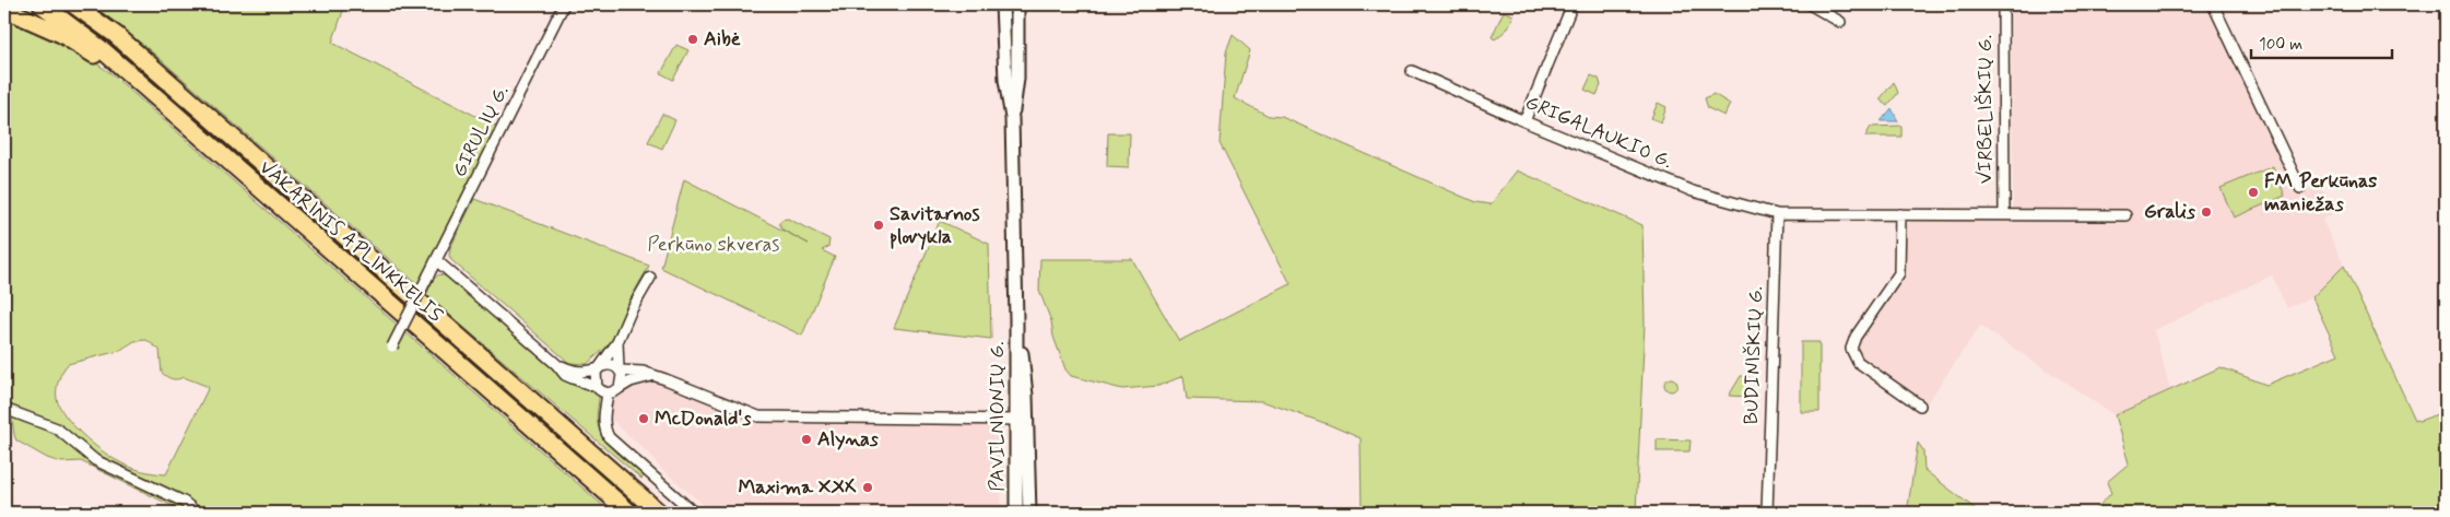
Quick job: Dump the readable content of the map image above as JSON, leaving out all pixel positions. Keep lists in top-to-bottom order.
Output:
{
  "streets": {
    "highway": ["VAKARINIS APLINKKELIS"],
    "street": [
      "VIRBELIŠKIŲ G.",
      "GIRULIŲ G.",
      "GRIGALAUKIO G.",
      "BUDINIŠKIŲ G.",
      "PAVILNIONIŲ G."
    ]
  },
  "crossings": [
    ["GRIGALAUKIO G.", "BUDINIŠKIŲ G."]
  ],
  "parks": ["Perkūno skveras"],
  "places": [
    "Aibė",
    "FM Perkūnas maniežas",
    "Gralis",
    "Savitarnos plovykla",
    "McDonald's",
    "Alynas",
    "Maxima XXX"
  ],
  "scale_bar": "100 m"
}
